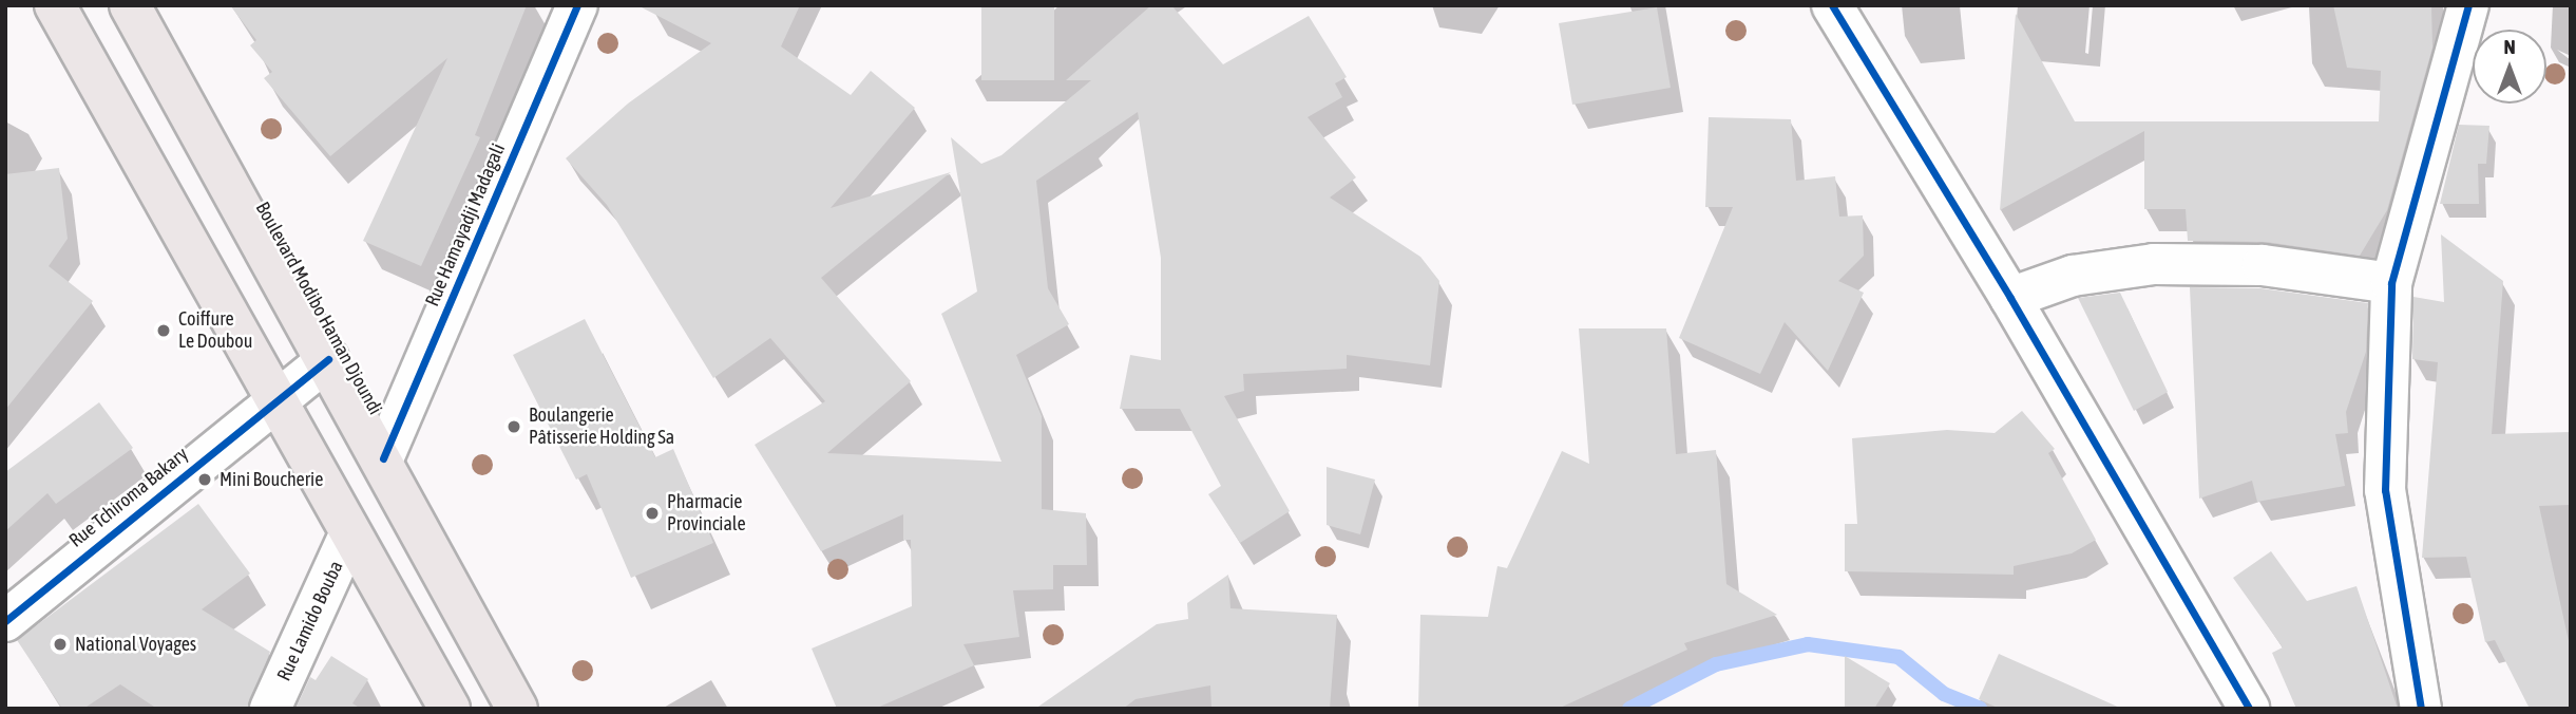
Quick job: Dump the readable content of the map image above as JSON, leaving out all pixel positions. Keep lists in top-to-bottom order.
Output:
{
  "streets": {
    "main road": ["Boulevard Modibo Haman Djoundi"],
    "street": ["Rue Hamayadji Madagali", "Rue Tchiroma Bakary", "Rue Lamido Bouba"]
  },
  "crossings": [
    ["Rue Hamayadji Madagali", "Boulevard Modibo Haman Djoundi"],
    ["Boulevard Modibo Haman Djoundi", "Rue Tchiroma Bakary"]
  ],
  "places": [
    "Coiffure Le Doubou",
    "Boulangerie Pâtisserie Holding Sa",
    "Mini Boucherie",
    "Pharmacie Provinciale",
    "National Voyages"
  ],
  "north": "top"
}
